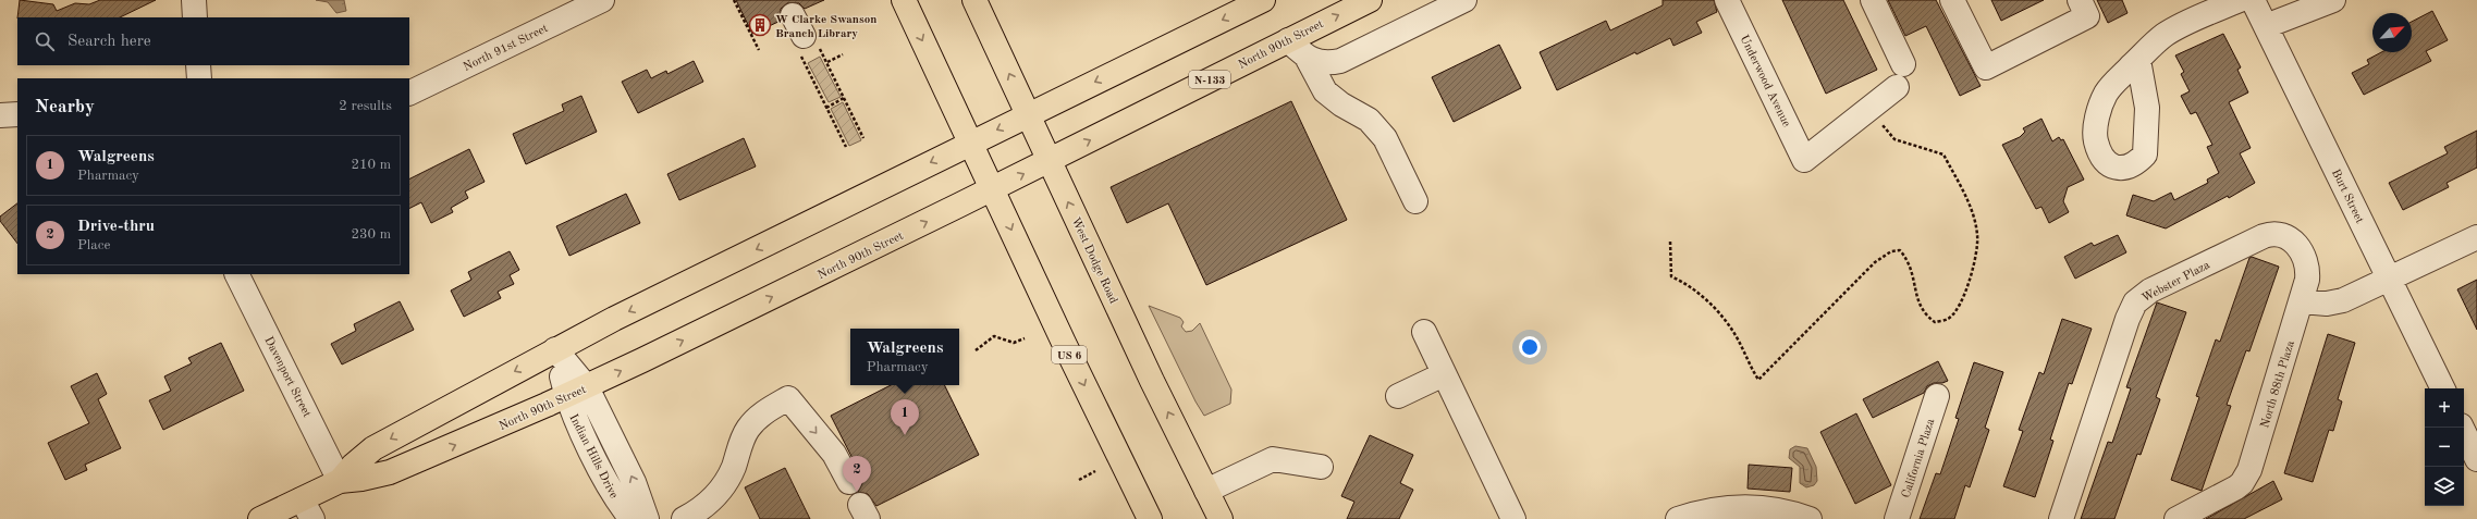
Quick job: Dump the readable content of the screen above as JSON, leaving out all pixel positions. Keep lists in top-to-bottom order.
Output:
{
  "streets": {
    "main road": [
      "North 90th Street",
      "N-133",
      "West Dodge Road",
      "US 6"
    ],
    "street": [
      "North 91st Street",
      "Underwood Avenue",
      "Burt Street",
      "Webster Plaza",
      "Davenport Street",
      "North 88th Plaza",
      "Indian Hills Drive",
      "California Plaza"
    ]
  },
  "crossings": [
    ["North 90th Street", "West Dodge Road"],
    ["North 90th Street", "US 6"],
    ["North 90th Street", "Davenport Street"],
    ["North 90th Street", "Indian Hills Drive"],
    ["Webster Plaza", "North 88th Plaza"]
  ],
  "places": {
    "building": ["W Clarke Swanson Branch Library"]
  },
  "north": "top right",
  "page": {
    "search": "Search here",
    "heading": ["Nearby", "2 results"],
    "list": [
      {
        "mark": "1",
        "name": "Walgreens",
        "note": "Pharmacy",
        "value": "210 m"
      },
      {
        "mark": "2",
        "name": "Drive-thru",
        "note": "Place",
        "value": "230 m"
      }
    ],
    "popup": ["Walgreens", "Pharmacy"],
    "map_buttons": ["+", "−"],
    "pins": ["1", "2"]
  }
}
